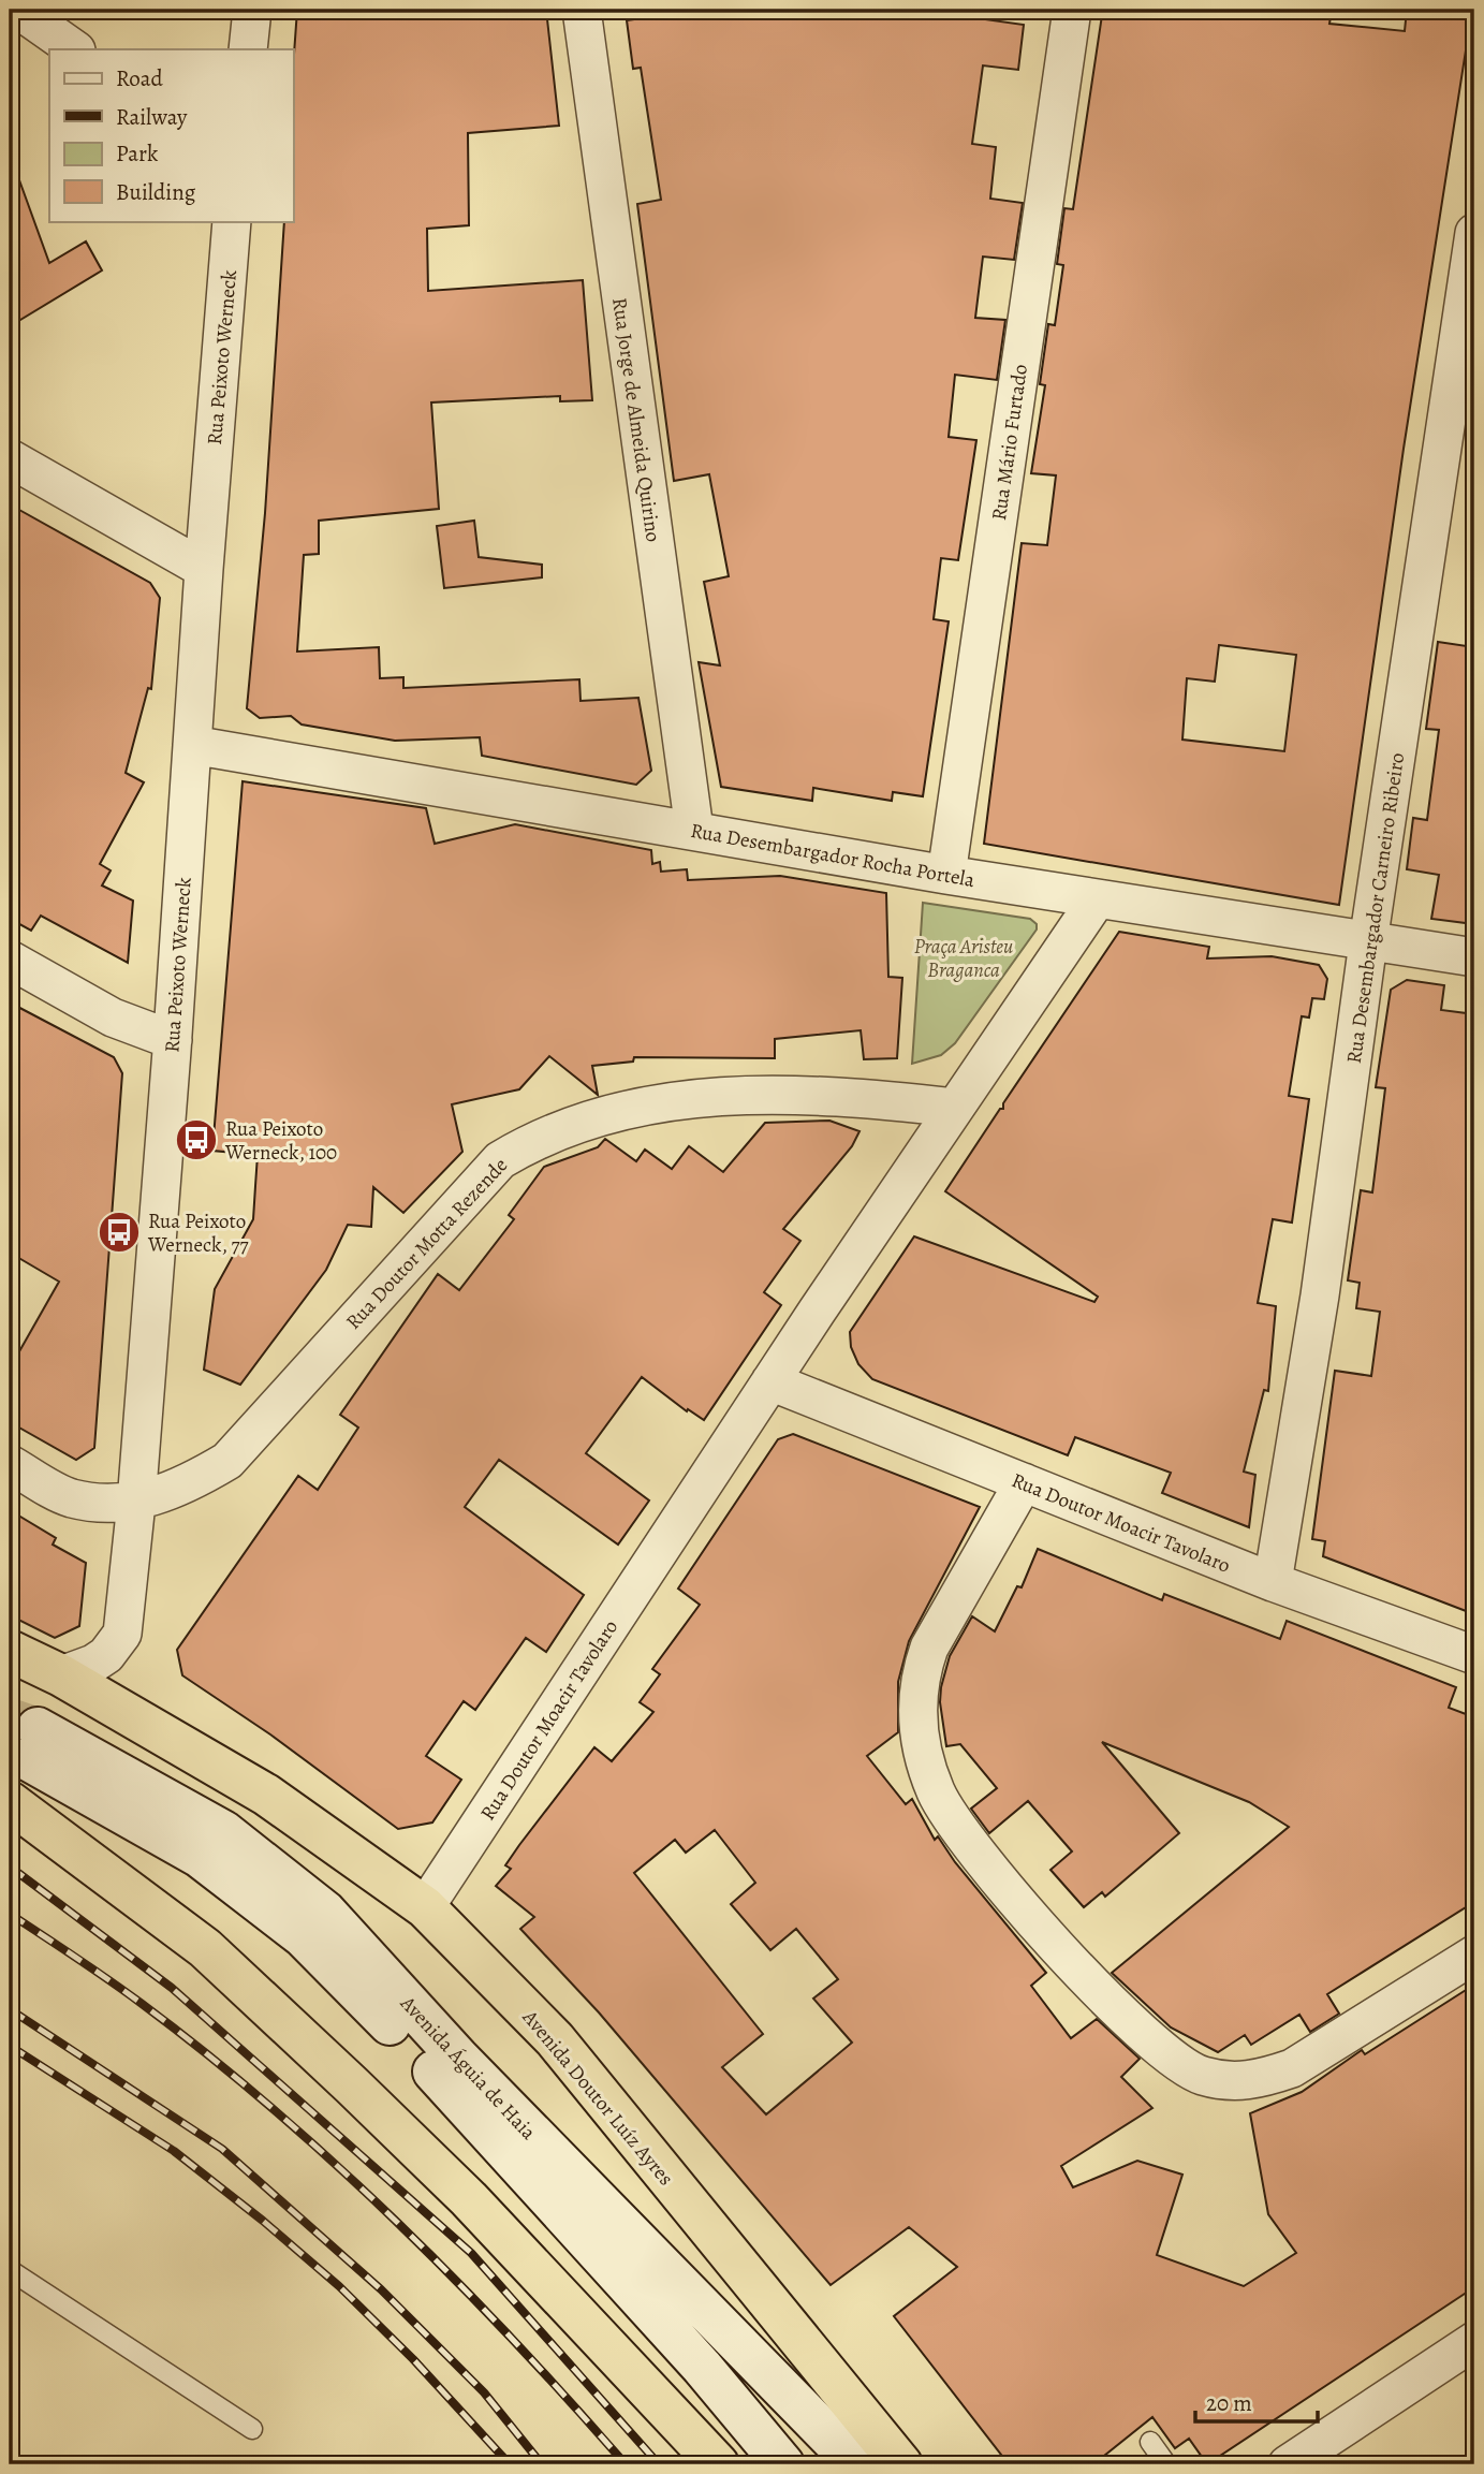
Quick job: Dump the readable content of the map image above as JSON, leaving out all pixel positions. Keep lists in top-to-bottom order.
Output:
{
  "streets": {
    "highway": ["Avenida Doutor Luíz Ayres"],
    "main road": ["Avenida Águia de Haia"],
    "street": [
      "Rua Peixoto Werneck",
      "Rua Jorge de Almeida Quirino",
      "Rua Mário Furtado",
      "Rua Desembargador Rocha Portela",
      "Rua Desembargador Carneiro Ribeiro",
      "Rua Doutor Motta Rezende",
      "Rua Doutor Moacir Tavolaro"
    ]
  },
  "crossings": [
    ["Rua Peixoto Werneck", "Rua Desembargador Rocha Portela"],
    ["Rua Peixoto Werneck", "Rua Doutor Motta Rezende"],
    ["Rua Peixoto Werneck", "Avenida Doutor Luíz Ayres"],
    ["Rua Jorge de Almeida Quirino", "Rua Desembargador Rocha Portela"],
    ["Rua Mário Furtado", "Rua Desembargador Rocha Portela"],
    ["Rua Desembargador Rocha Portela", "Rua Desembargador Carneiro Ribeiro"],
    ["Rua Desembargador Rocha Portela", "Rua Doutor Moacir Tavolaro"],
    ["Rua Desembargador Carneiro Ribeiro", "Rua Doutor Moacir Tavolaro"],
    ["Rua Doutor Motta Rezende", "Rua Doutor Moacir Tavolaro"],
    ["Rua Doutor Moacir Tavolaro", "Avenida Doutor Luíz Ayres"]
  ],
  "parks": ["Praça Aristeu Braganca"],
  "places": {
    "bus stop": ["Rua Peixoto Werneck, 100", "Rua Peixoto Werneck, 77"]
  },
  "legend": [
    "Road",
    "Railway",
    "Park",
    "Building"
  ],
  "scale_bar": "20 m"
}
